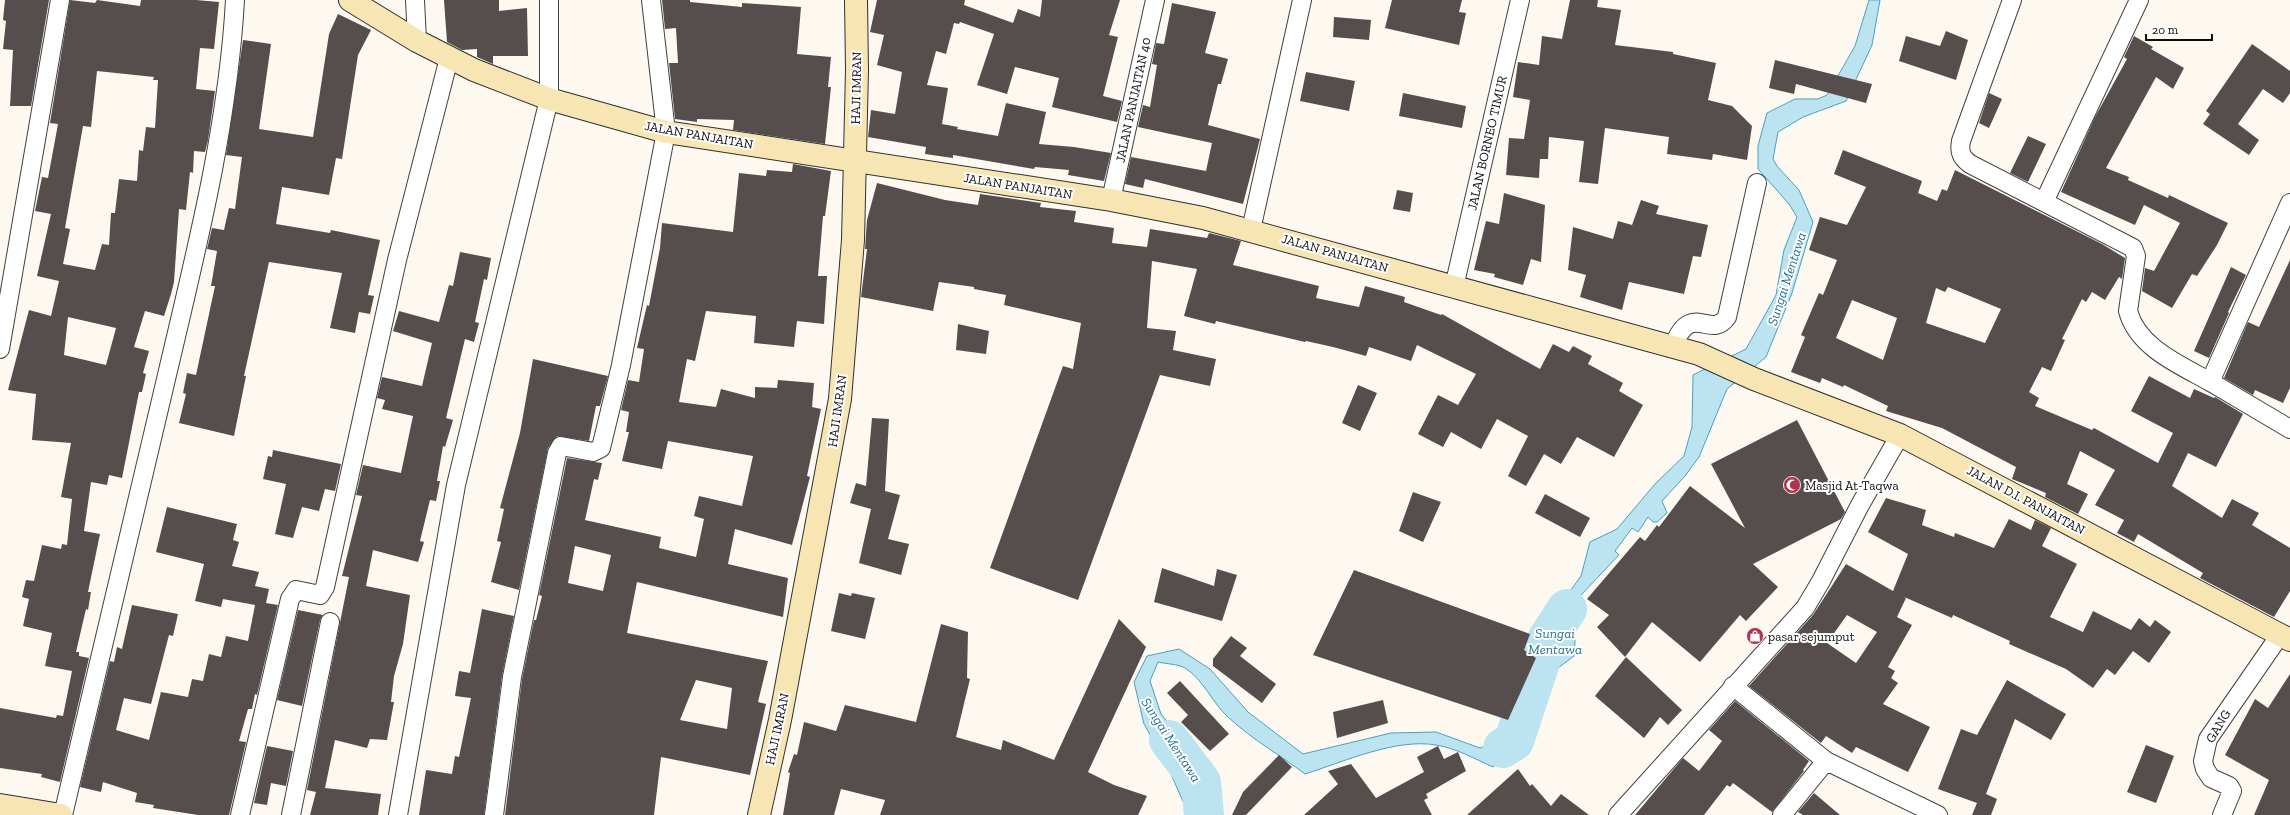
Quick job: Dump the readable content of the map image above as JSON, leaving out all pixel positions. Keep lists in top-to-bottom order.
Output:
{
  "streets": {
    "street": [
      "HAJI IMRAN",
      "JALAN PANJAITAN 40",
      "JALAN PANJAITAN",
      "JALAN BORNEO TIMUR",
      "JALAN D.I. PANJAITAN",
      "GANG"
    ]
  },
  "crossings": [
    ["HAJI IMRAN", "JALAN PANJAITAN"],
    ["JALAN PANJAITAN 40", "JALAN PANJAITAN"],
    ["JALAN PANJAITAN", "JALAN BORNEO TIMUR"],
    ["JALAN PANJAITAN", "JALAN D.I. PANJAITAN"],
    ["JALAN D.I. PANJAITAN", "GANG"]
  ],
  "water": ["Sungai Mentawa"],
  "places": {
    "mosque": ["Masjid At-Taqwa"],
    "shop": ["pasar sejumput"]
  },
  "scale_bar": "20 m"
}
